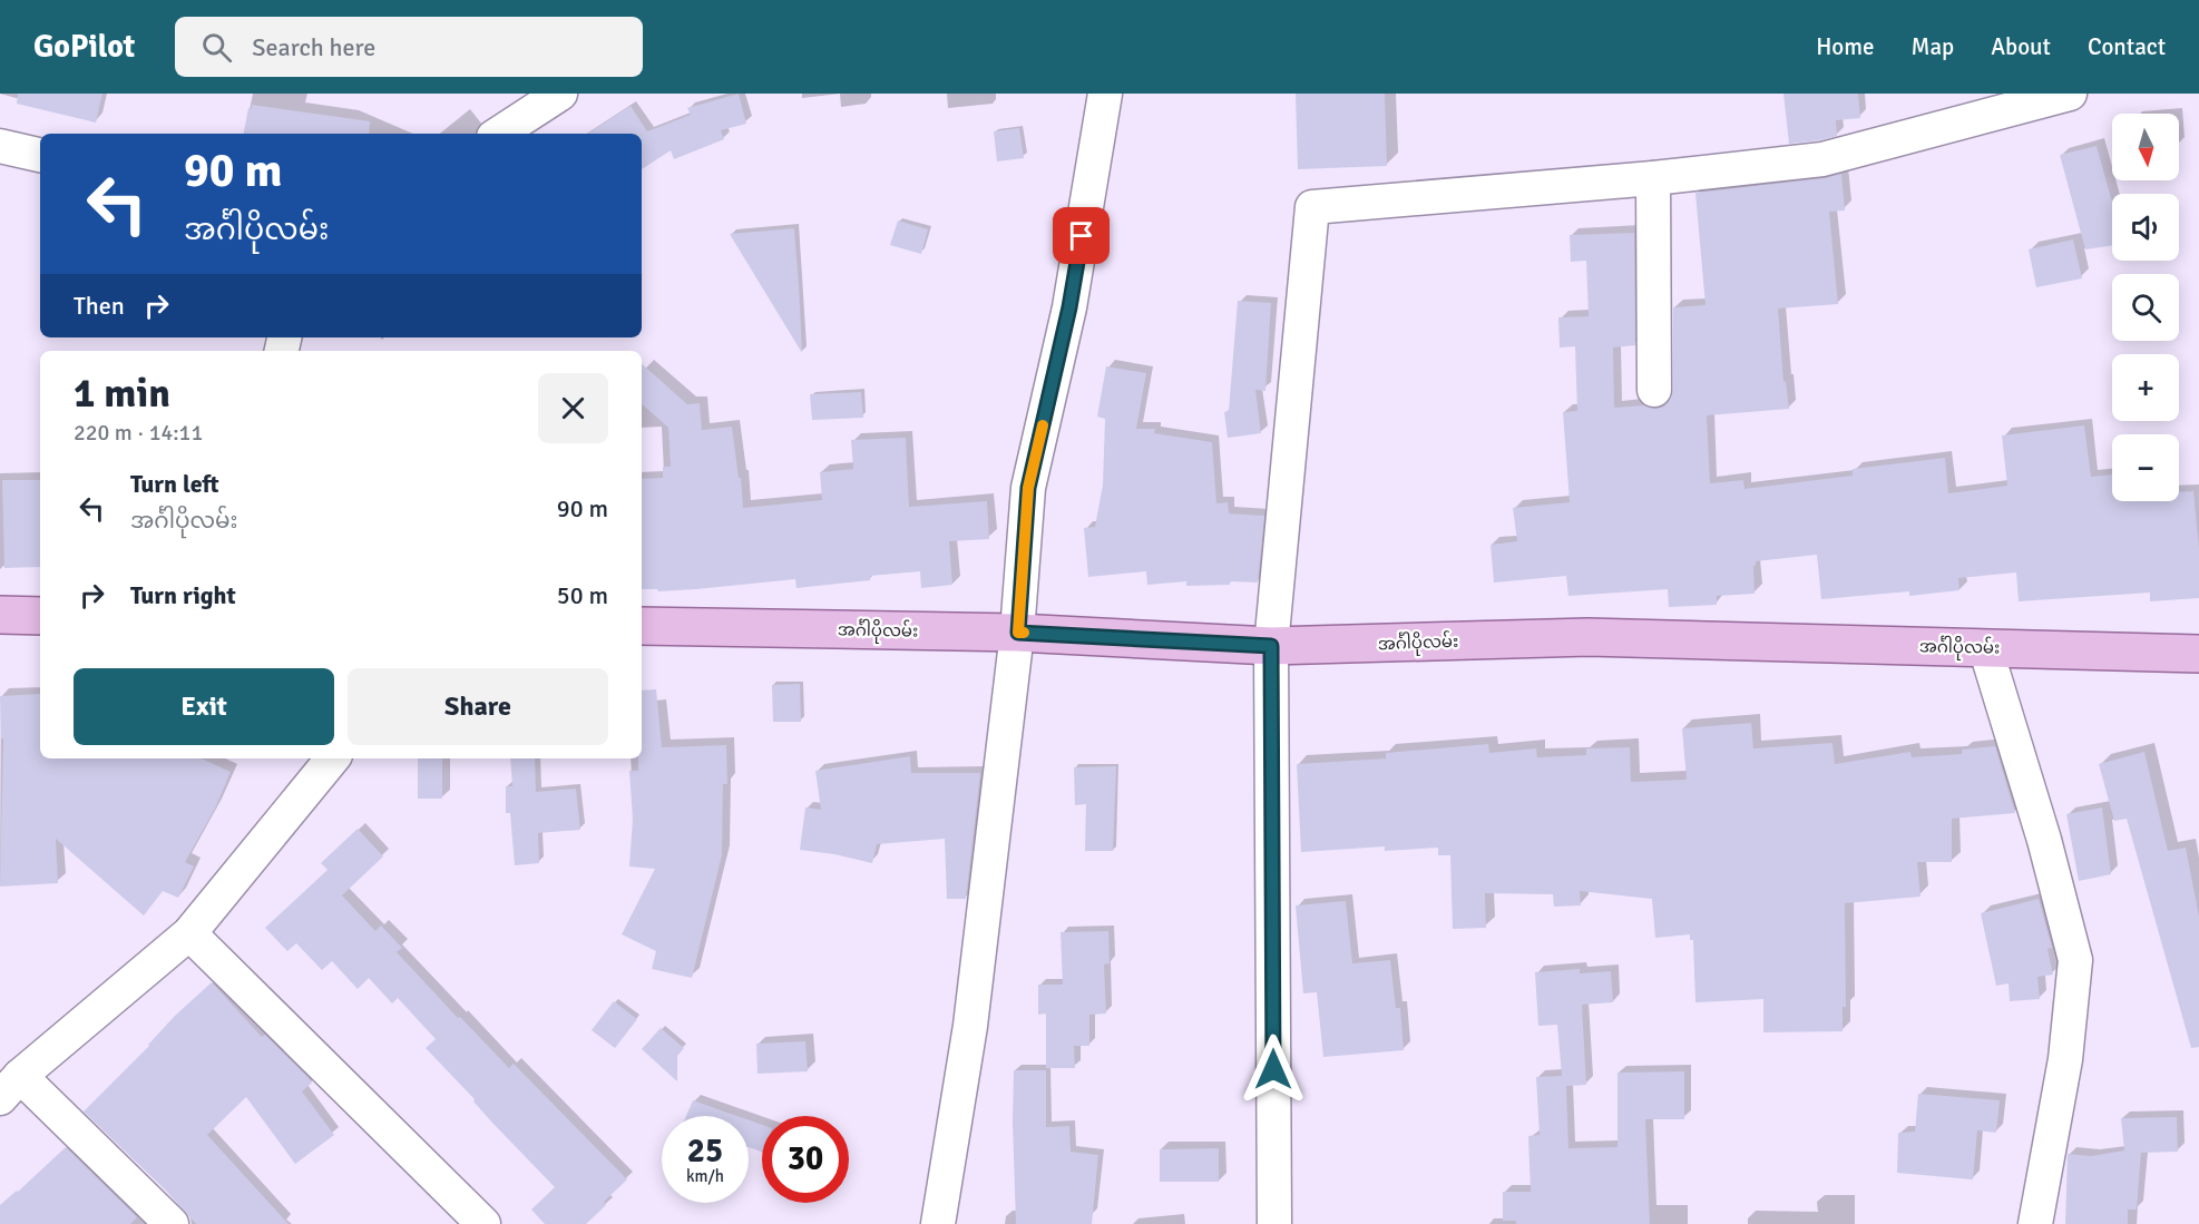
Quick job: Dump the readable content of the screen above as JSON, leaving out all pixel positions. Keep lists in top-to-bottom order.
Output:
{
  "streets": {
    "main road": ["အင်္ဂါပိုလမ်း"]
  },
  "north": "bottom",
  "page": {
    "header": "GoPilot",
    "search": "Search here",
    "nav": [
      "Home",
      "Map",
      "About",
      "Contact"
    ],
    "map_buttons": ["+", "−"],
    "turn": ["90 m", "အင်္ဂါပိုလမ်း"],
    "then": "Then",
    "heading": ["1 min", "220 m · 14:11"],
    "list": [
      {
        "name": "Turn left",
        "note": "အင်္ဂါပိုလမ်း",
        "value": "90 m"
      },
      {
        "name": "Turn right",
        "value": "50 m"
      }
    ],
    "buttons": ["Exit", "Share"],
    "speed": "25 km/h",
    "limit": "30"
  }
}
